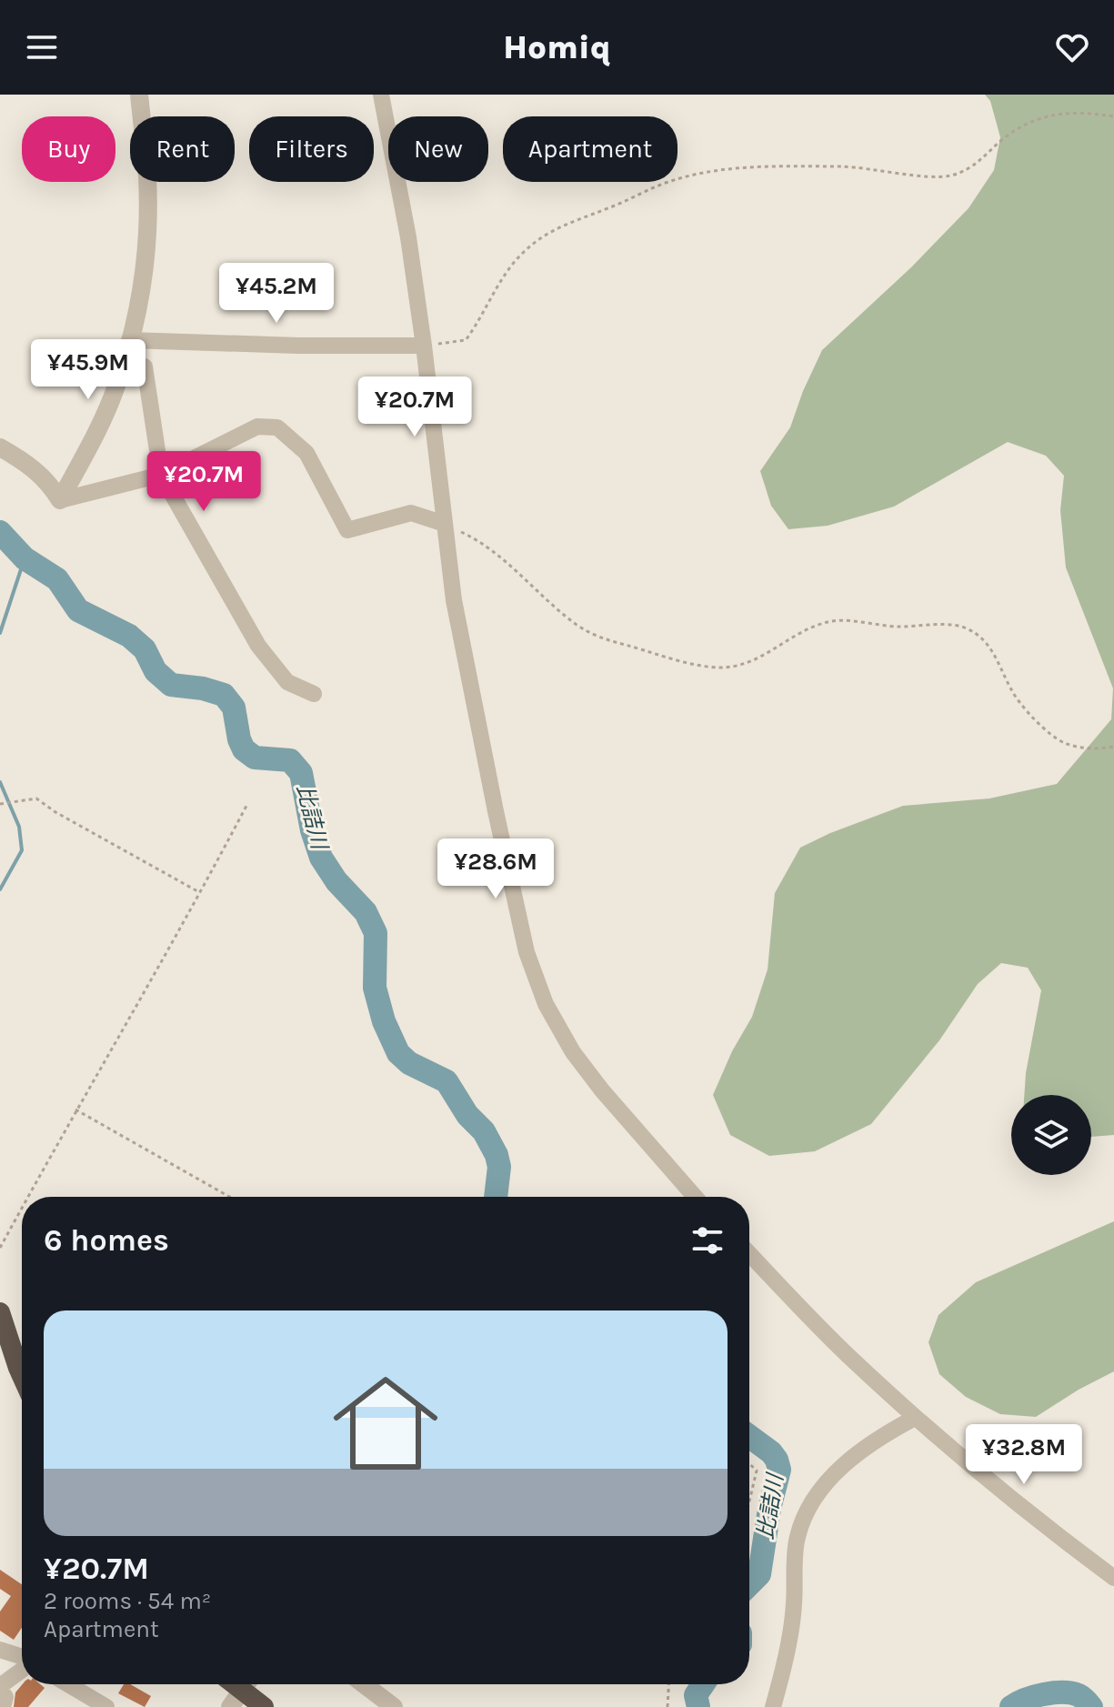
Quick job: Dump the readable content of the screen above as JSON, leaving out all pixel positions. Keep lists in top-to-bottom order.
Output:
{
  "water": ["比詰川"],
  "page": {
    "header": "Homiq",
    "chip": [
      "Buy",
      "Rent",
      "Filters",
      "New",
      "Apartment"
    ],
    "price": [
      "¥45.2M",
      "¥45.9M",
      "¥20.7M",
      "¥20.7M",
      "¥28.6M",
      "¥32.8M"
    ],
    "heading": "6 homes",
    "list": [
      {
        "name": "¥20.7M",
        "note": "2 rooms · 54 m² · Apartment"
      }
    ]
  }
}
